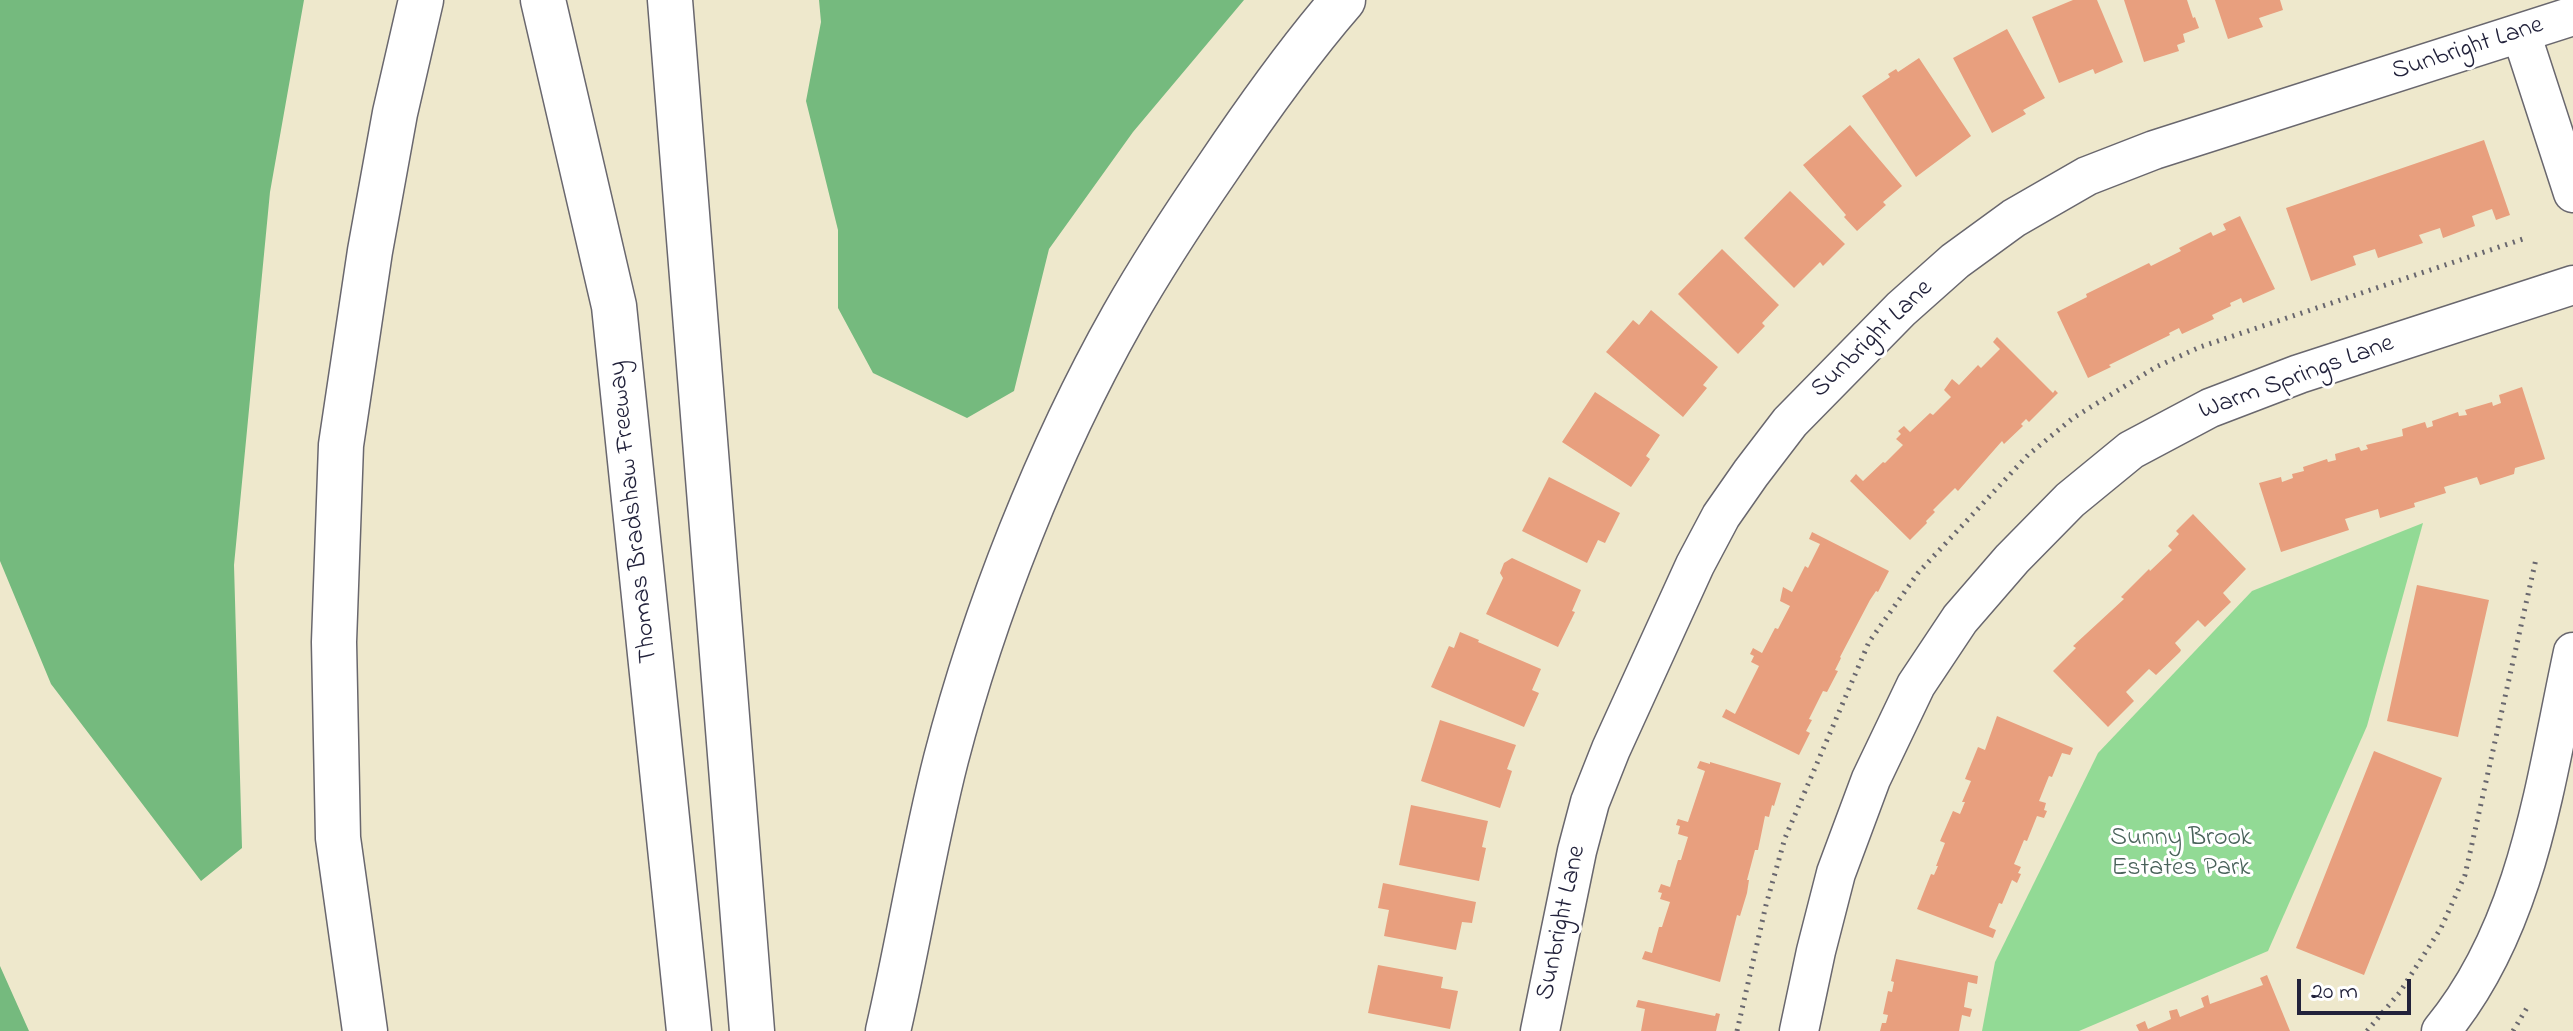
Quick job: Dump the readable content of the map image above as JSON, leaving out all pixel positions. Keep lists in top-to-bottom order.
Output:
{
  "streets": {
    "highway": ["Thomas Bradshaw Freeway"],
    "street": ["Sunbright Lane", "Warm Springs Lane"]
  },
  "parks": ["Sunny Brook Estates Park"],
  "scale_bar": "20 m"
}
